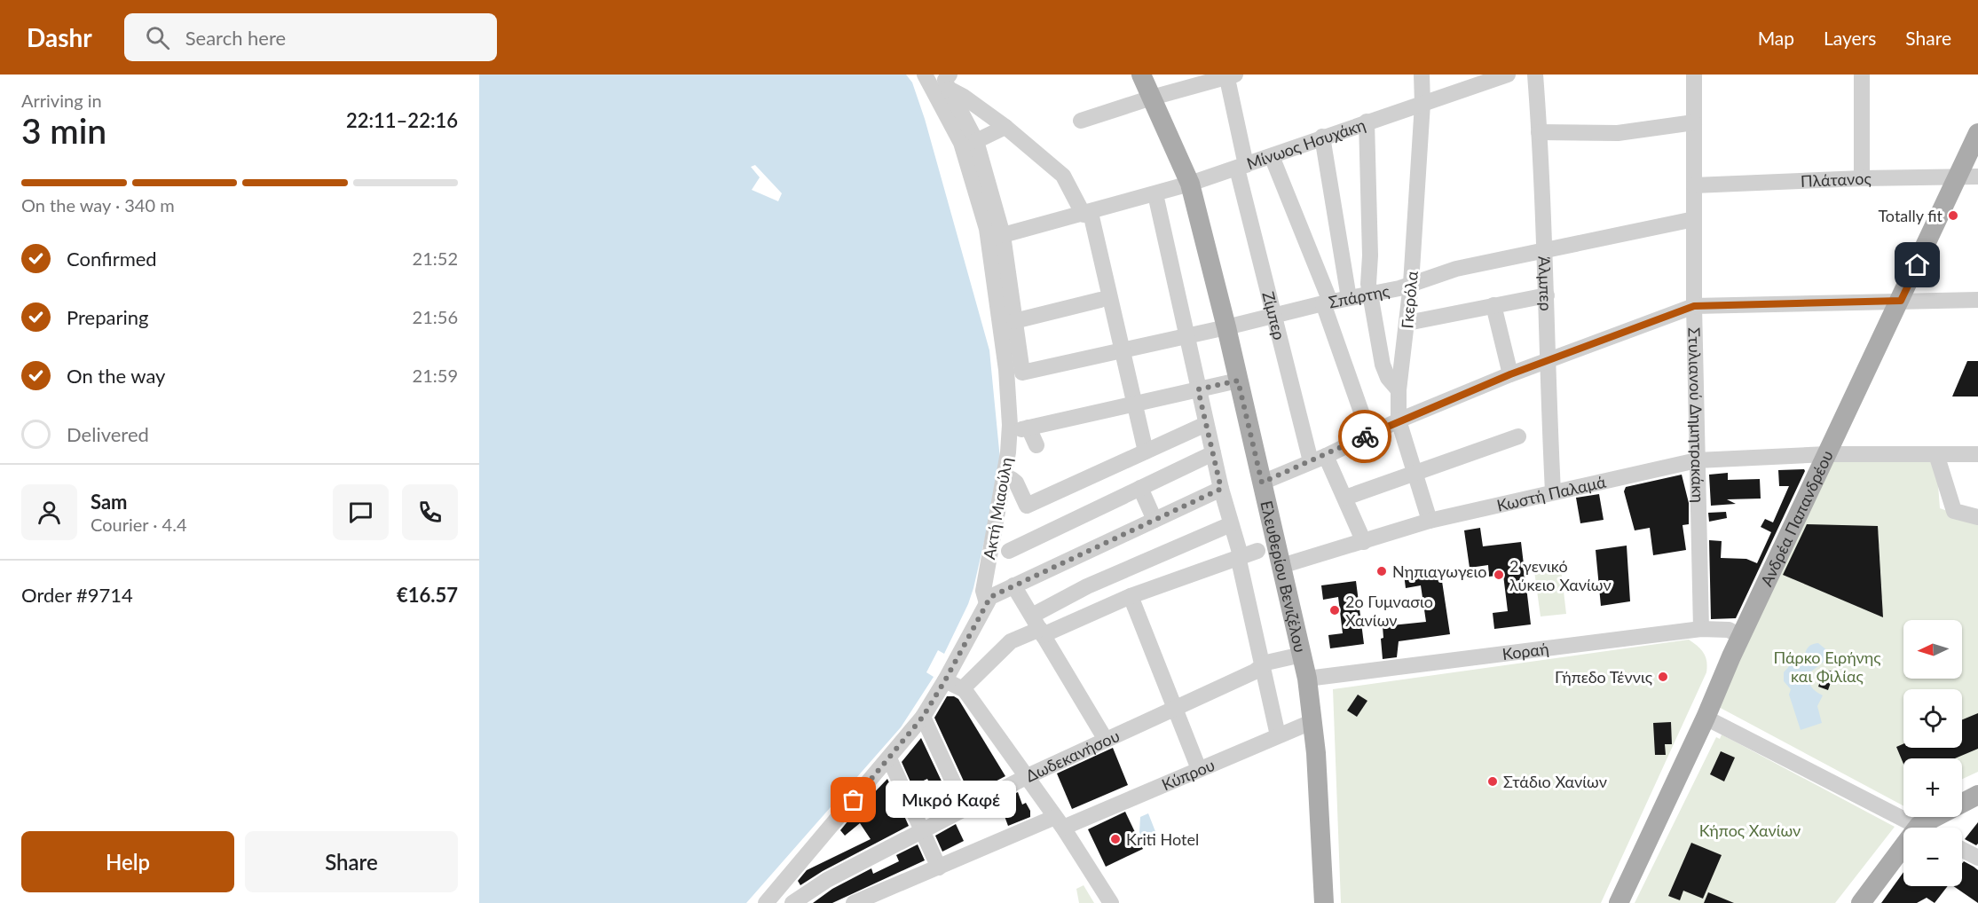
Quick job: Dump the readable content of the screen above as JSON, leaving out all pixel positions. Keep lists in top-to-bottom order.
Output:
{
  "streets": {
    "main road": ["Ανδρέα Παπανδρέου", "Ελευθερίου Βενιζέλου"],
    "street": [
      "Μίνωος Ησυχάκη",
      "Πλάτανος",
      "Άλμπερ",
      "Σπάρτης",
      "Γκερόλα",
      "Ζίμπερ",
      "Στυλιανού Δημητρακάκη",
      "Κωστή Παλαμά",
      "Ακτή Μιαούλη",
      "Κοραή",
      "Δωδεκανήσου",
      "Κύπρου"
    ]
  },
  "crossings": [
    ["Μίνωος Ησυχάκη", "Γκερόλα"],
    ["Μίνωος Ησυχάκη", "Ζίμπερ"],
    ["Μίνωος Ησυχάκη", "Ελευθερίου Βενιζέλου"],
    ["Πλάτανος", "Στυλιανού Δημητρακάκη"],
    ["Πλάτανος", "Ανδρέα Παπανδρέου"],
    ["Άλμπερ", "Σπάρτης"],
    ["Άλμπερ", "Κωστή Παλαμά"],
    ["Σπάρτης", "Γκερόλα"],
    ["Σπάρτης", "Ζίμπερ"],
    ["Σπάρτης", "Στυλιανού Δημητρακάκη"],
    ["Σπάρτης", "Ελευθερίου Βενιζέλου"],
    ["Γκερόλα", "Κωστή Παλαμά"],
    ["Ζίμπερ", "Κωστή Παλαμά"],
    ["Στυλιανού Δημητρακάκη", "Κωστή Παλαμά"],
    ["Στυλιανού Δημητρακάκη", "Κοραή"],
    ["Κωστή Παλαμά", "Ανδρέα Παπανδρέου"],
    ["Κωστή Παλαμά", "Ελευθερίου Βενιζέλου"],
    ["Ανδρέα Παπανδρέου", "Κοραή"],
    ["Ελευθερίου Βενιζέλου", "Κοραή"],
    ["Ελευθερίου Βενιζέλου", "Δωδεκανήσου"],
    ["Ελευθερίου Βενιζέλου", "Κύπρου"]
  ],
  "parks": ["Πάρκο Ειρήνης και Φιλίας", "Κήπος Χανίων"],
  "places": [
    "Totally fit",
    "Νηπιαγωγειο",
    "2 γενικό λύκειο Χανίων",
    "2ο Γυμνασιο Χανίων",
    "Γήπεδο Τέννις",
    "Στάδιο Χανίων",
    "Μικρό Καφέ",
    "Kriti Hotel"
  ],
  "north": "left",
  "page": {
    "header": "Dashr",
    "search": "Search here",
    "nav": ["Map", "Layers", "Share"],
    "heading": ["3 min", "Arriving in", "22:11–22:16"],
    "panel": [
      "Sam",
      "Courier · 4.4",
      "Order #9714",
      "€16.57"
    ],
    "bar": "On the way · 340 m",
    "list": [
      ["Confirmed", "21:52"],
      ["Preparing", "21:56"],
      ["On the way", "21:59"],
      "Delivered"
    ],
    "map_buttons": ["+", "−"],
    "bubble": "Μικρό Καφέ",
    "buttons": ["Help", "Share"]
  }
}
